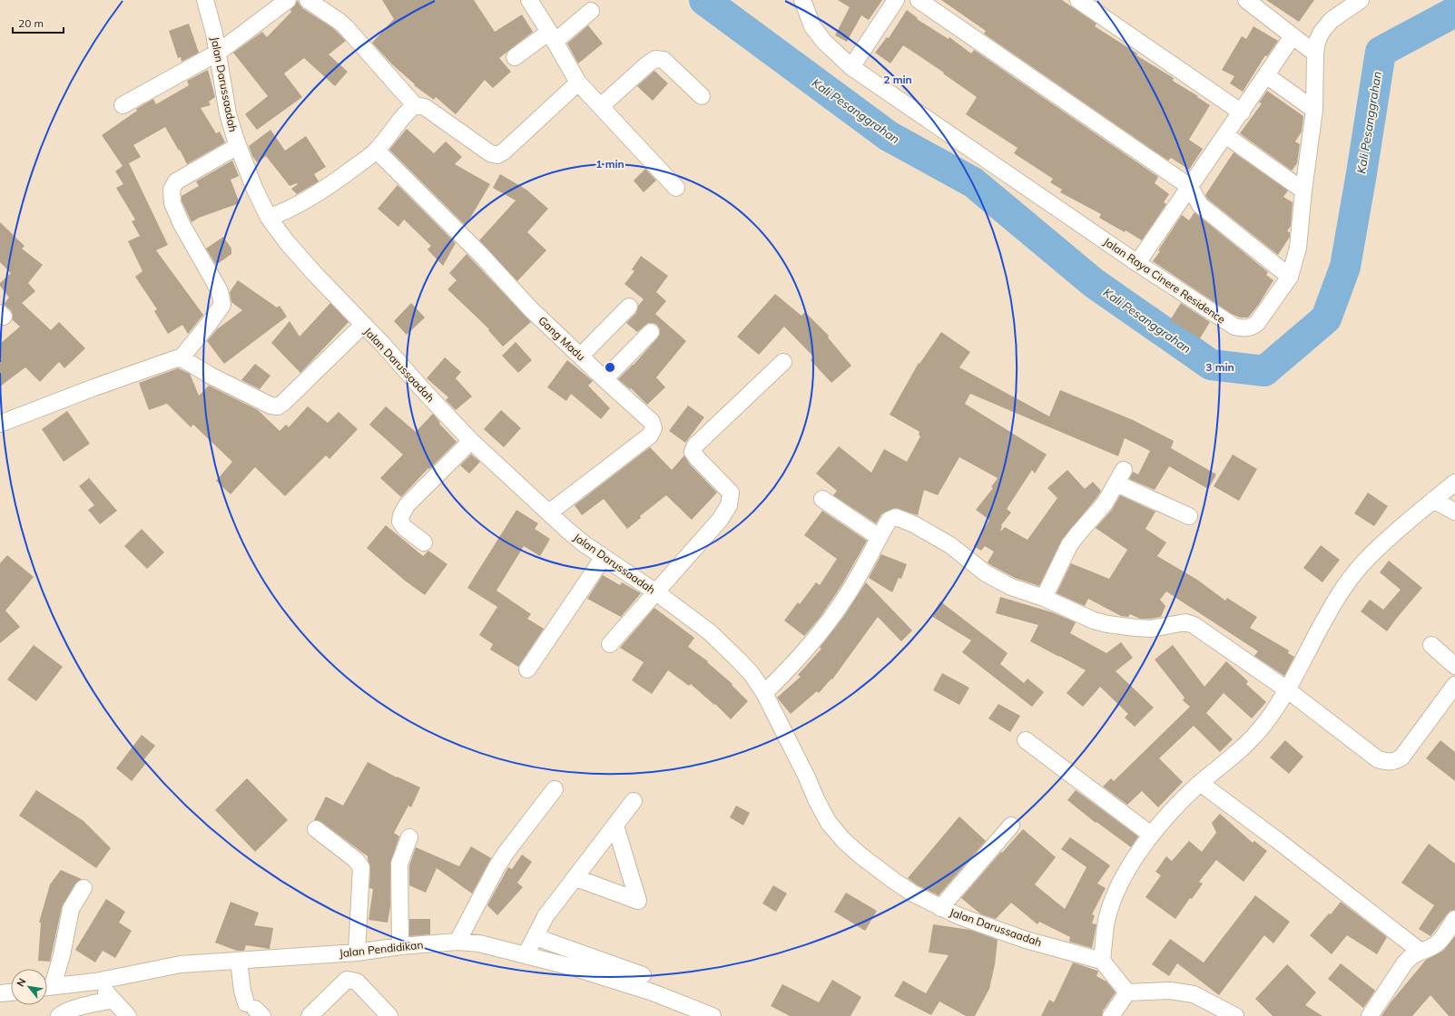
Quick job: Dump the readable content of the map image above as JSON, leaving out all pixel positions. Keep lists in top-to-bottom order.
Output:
{
  "streets": {
    "street": [
      "Jalan Darussaadah",
      "Jalan Raya Cinere Residence",
      "Gang Madu",
      "Jalan Pendidikan"
    ]
  },
  "crossings": [
    ["Jalan Darussaadah", "Gang Madu"]
  ],
  "water": ["Kali Pesanggrahan"],
  "scale_bar": "20 m",
  "north": "top left",
  "rings": ["2 min", "1 min", "3 min"]
}
